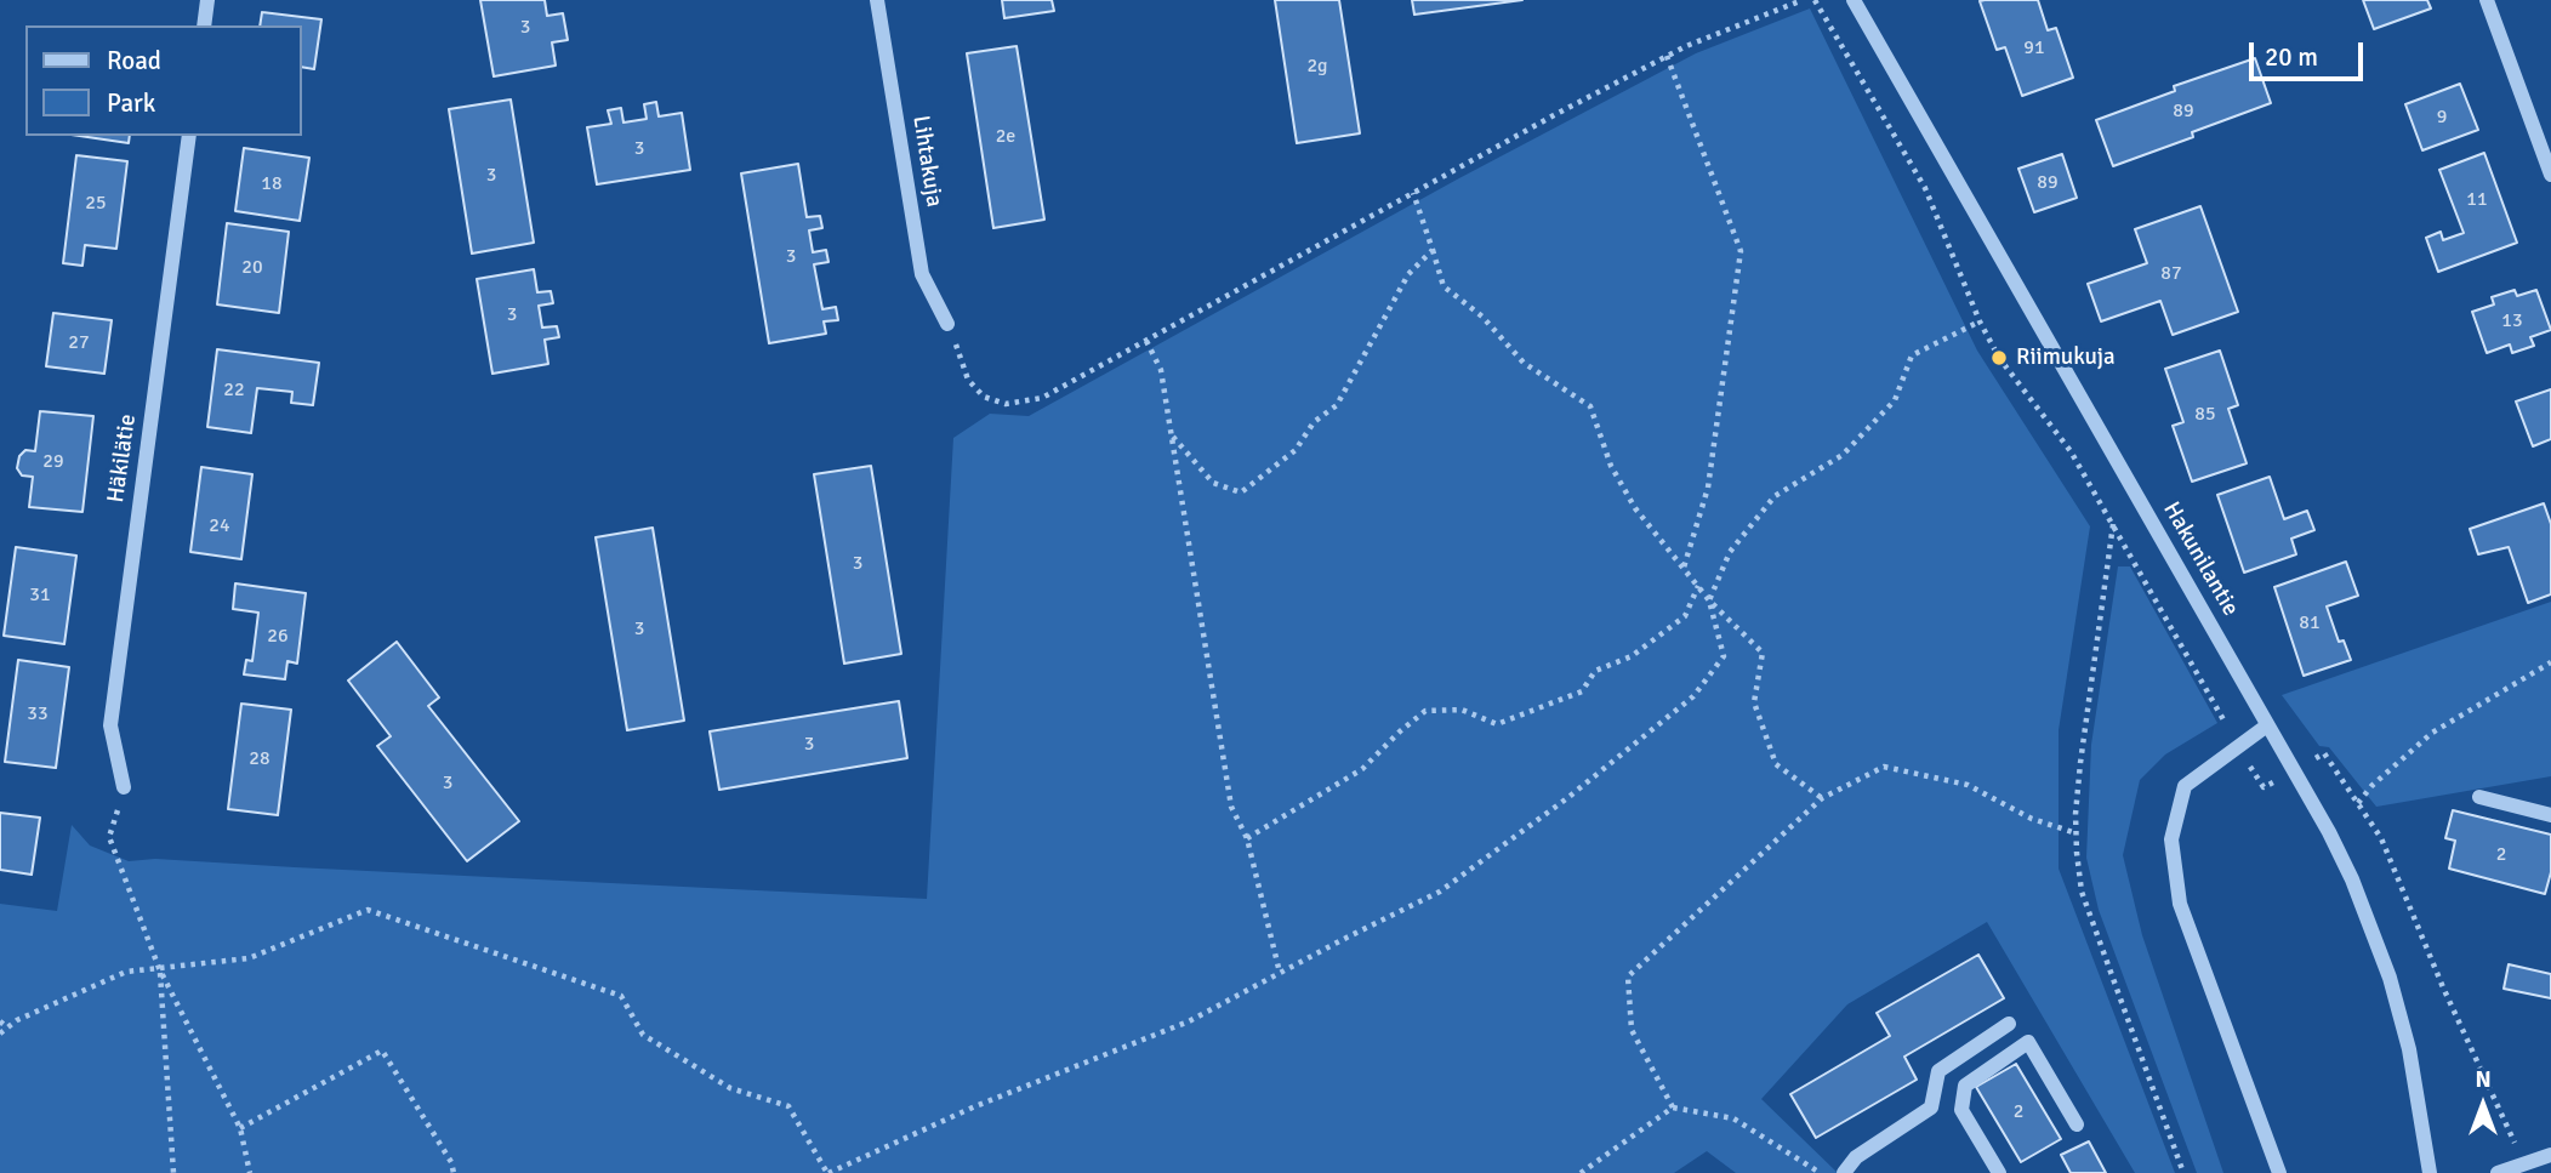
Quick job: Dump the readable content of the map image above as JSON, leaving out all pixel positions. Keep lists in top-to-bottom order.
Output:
{
  "streets": {
    "street": ["Lihtakuja", "Häkilätie", "Hakunilantie"]
  },
  "places": ["Riimukuja"],
  "house_numbers": [
    "3",
    "91",
    "2g",
    "89",
    "9",
    "2e",
    "3",
    "3",
    "89",
    "18",
    "11",
    "25",
    "3",
    "20",
    "87",
    "3",
    "13",
    "27",
    "22",
    "85",
    "29",
    "24",
    "3",
    "31",
    "81",
    "3",
    "26",
    "33",
    "3",
    "28",
    "3",
    "2",
    "2"
  ],
  "legend": ["Road", "Park"],
  "scale_bar": "20 m",
  "north": "top"
}
